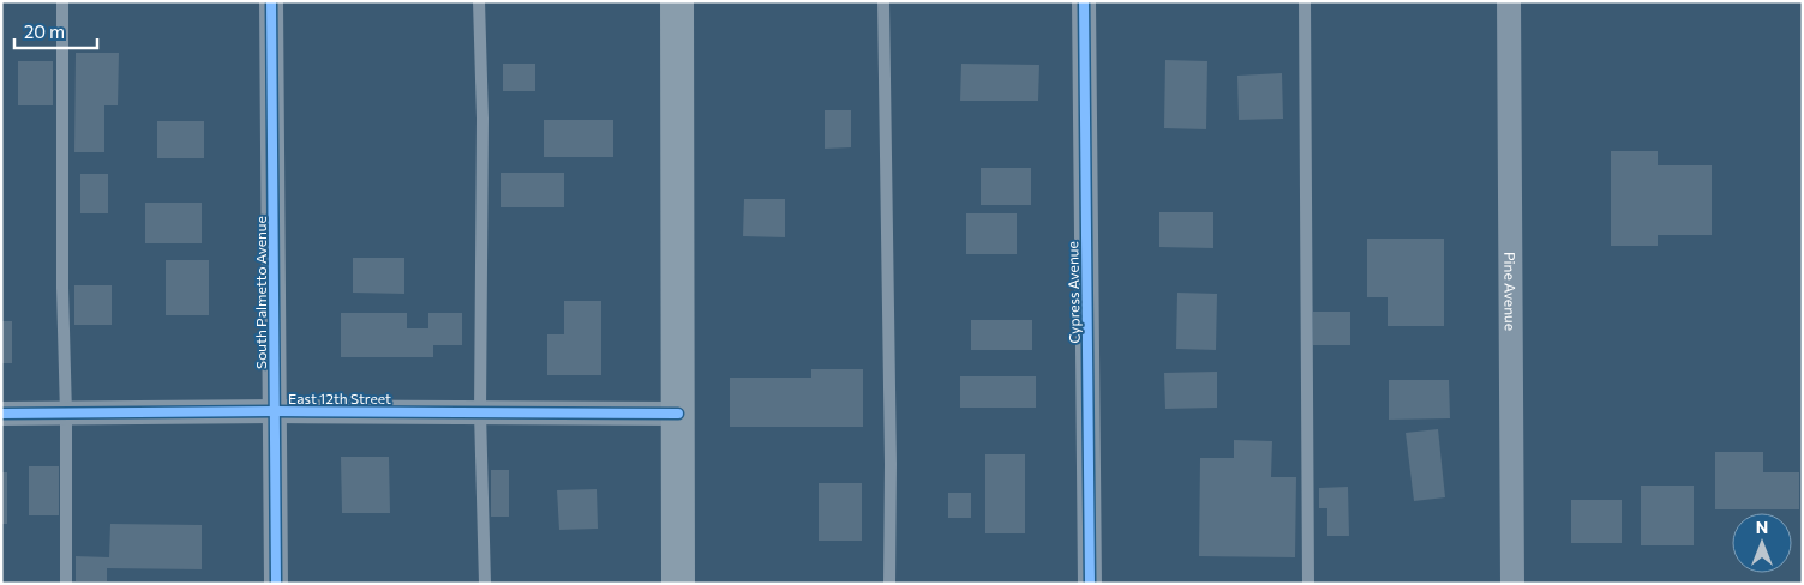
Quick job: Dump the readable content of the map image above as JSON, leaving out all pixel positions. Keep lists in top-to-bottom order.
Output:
{
  "streets": {
    "street": [
      "South Palmetto Avenue",
      "Cypress Avenue",
      "Pine Avenue",
      "East 12th Street"
    ]
  },
  "crossings": [
    ["South Palmetto Avenue", "East 12th Street"]
  ],
  "scale_bar": "20 m",
  "north": "top"
}
